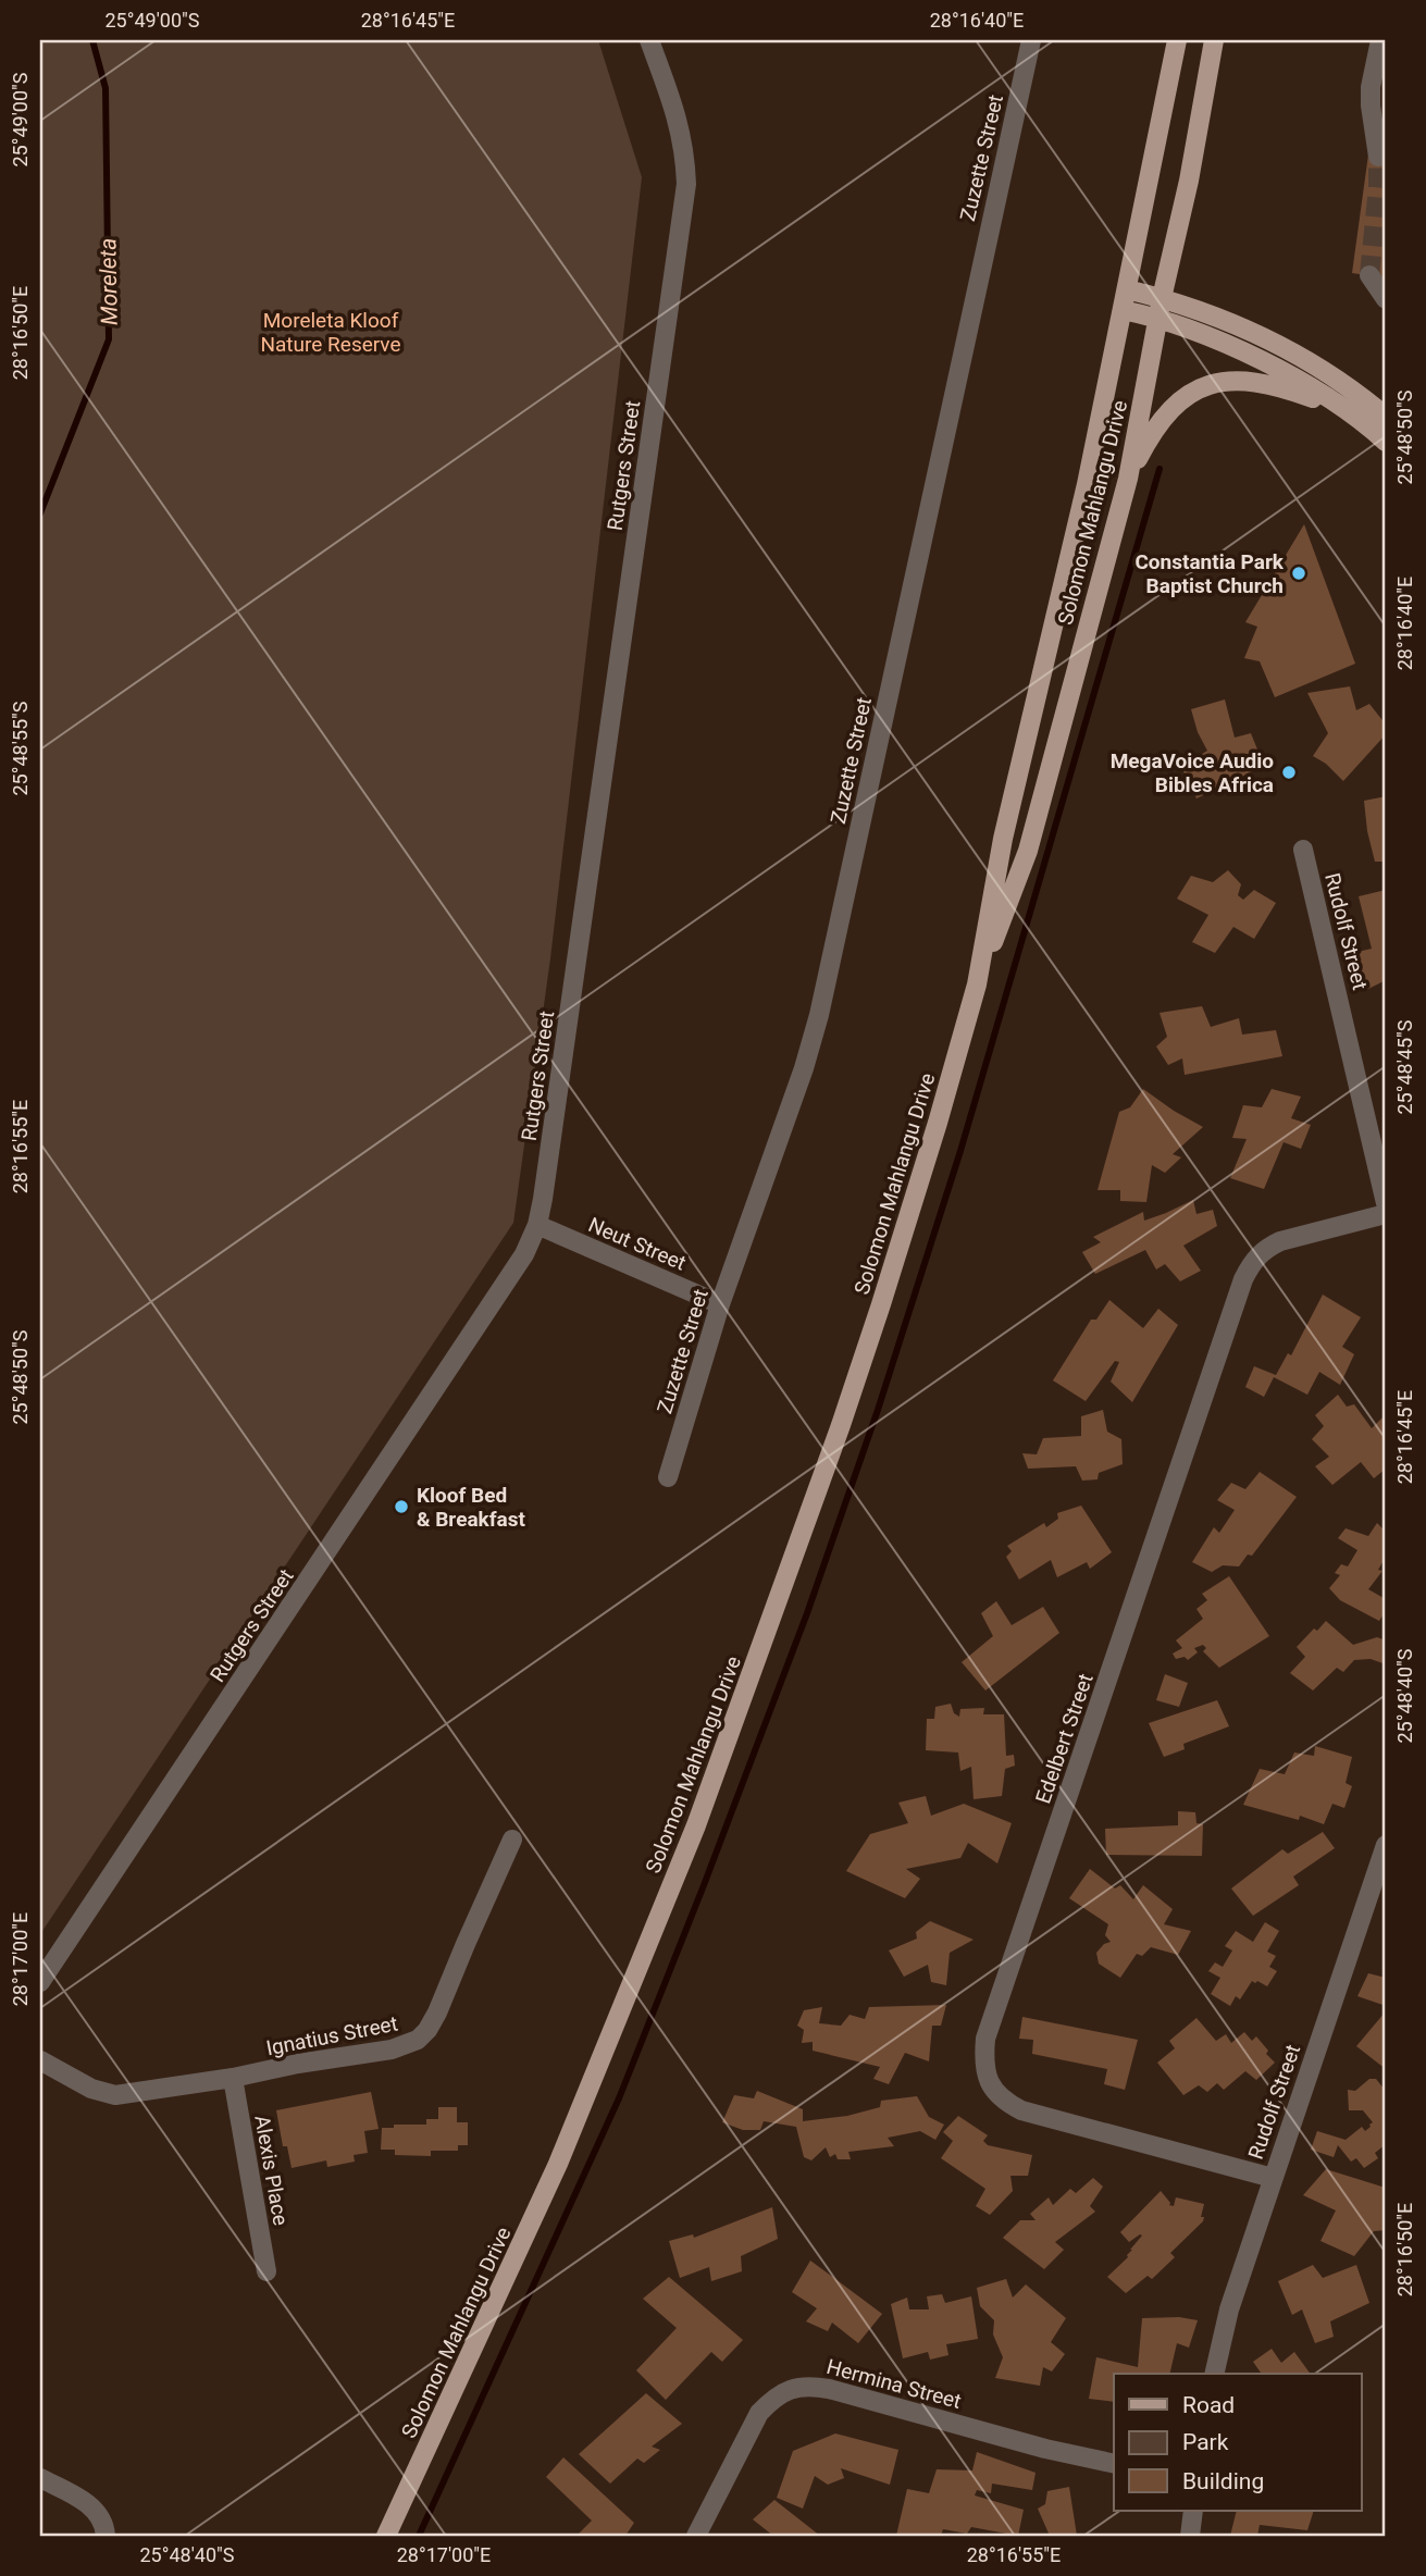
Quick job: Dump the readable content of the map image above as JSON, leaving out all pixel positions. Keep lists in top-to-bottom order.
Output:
{
  "streets": {
    "main road": ["Solomon Mahlangu Drive"],
    "street": [
      "Zuzette Street",
      "Rutgers Street",
      "Rudolf Street",
      "Neut Street",
      "Edelbert Street",
      "Ignatius Street",
      "Alexis Place",
      "Hermina Street"
    ]
  },
  "crossings": [
    ["Zuzette Street", "Neut Street"],
    ["Rutgers Street", "Neut Street"],
    ["Rudolf Street", "Edelbert Street"],
    ["Ignatius Street", "Alexis Place"]
  ],
  "water": ["Moreleta"],
  "parks": ["Moreleta Kloof Nature Reserve"],
  "places": ["Constantia Park Baptist Church", "MegaVoice Audio Bibles Africa", "Kloof Bed & Breakfast"],
  "legend": ["Road", "Park", "Building"],
  "coordinates": [
    "25°49'00\"S",
    "28°16'45\"E",
    "28°16'40\"E",
    "28°16'50\"E",
    "25°48'50\"S",
    "25°48'55\"S",
    "25°48'45\"S",
    "28°16'55\"E",
    "25°48'40\"S",
    "28°17'00\"E"
  ]
}
